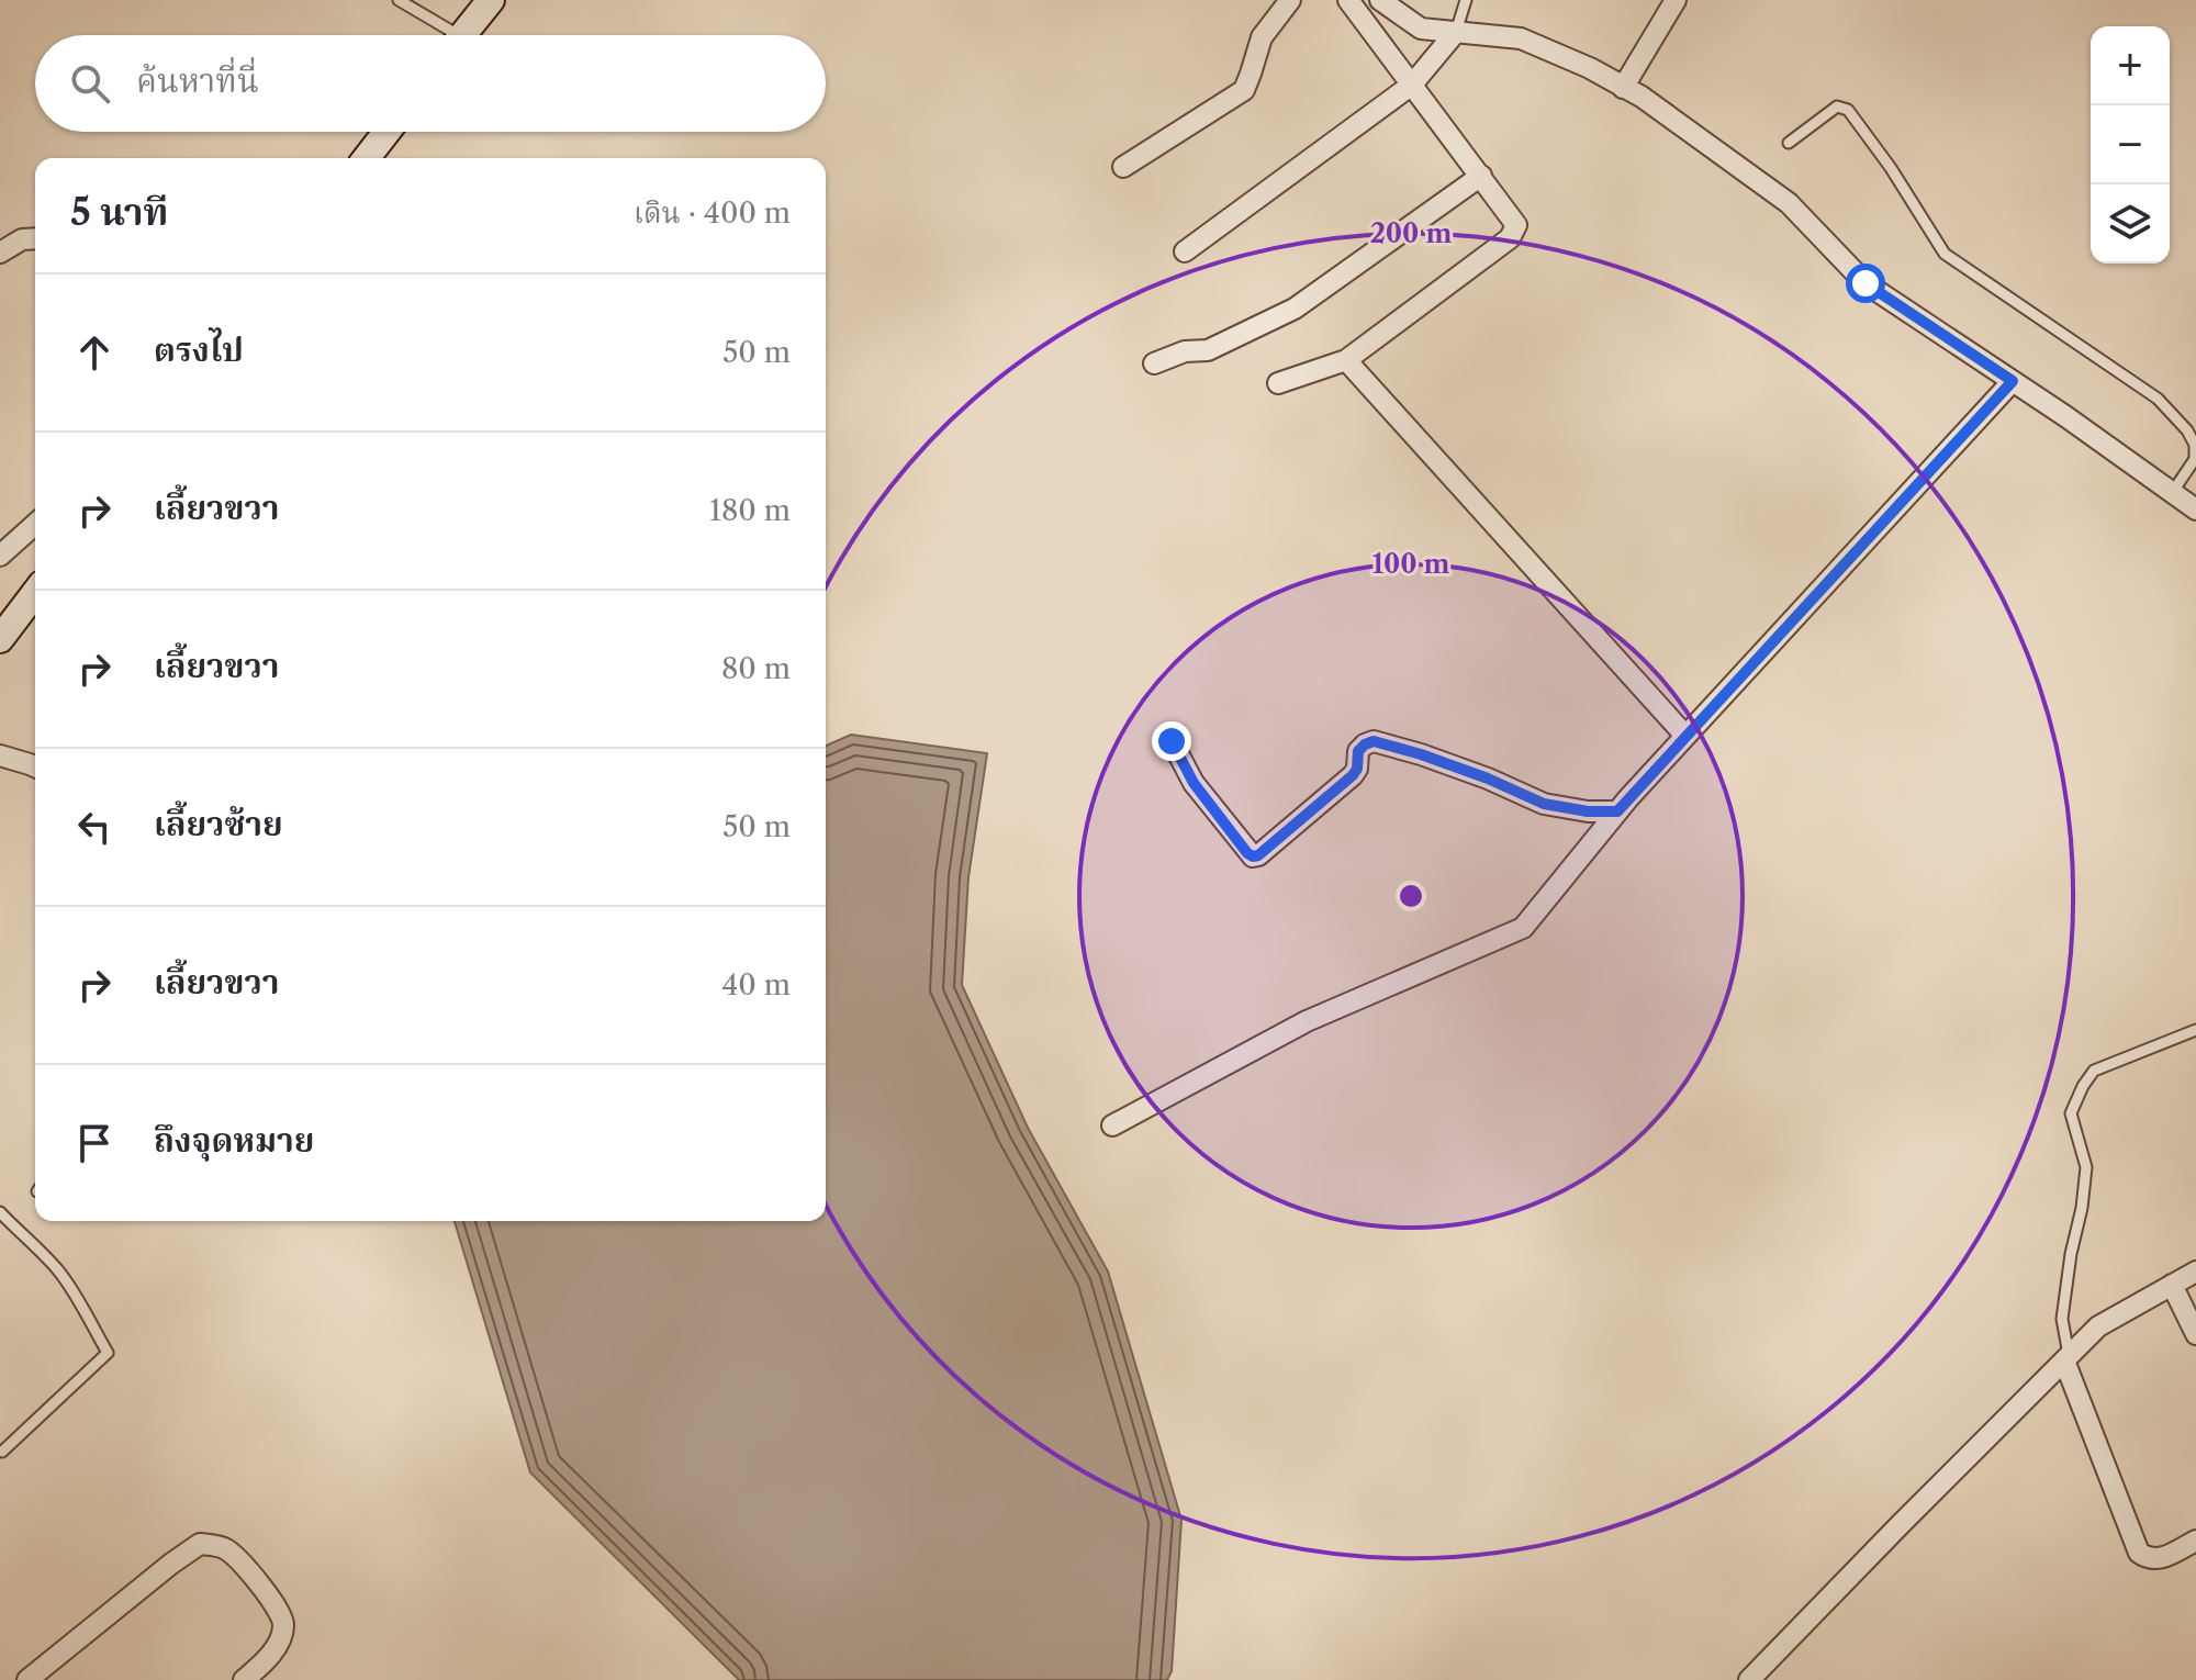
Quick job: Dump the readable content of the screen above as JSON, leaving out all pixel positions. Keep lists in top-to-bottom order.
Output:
{
  "page": {
    "map_buttons": ["+", "−"],
    "search": "ค้นหาที่นี่",
    "heading": ["5 นาที", "เดิน · 400 m"],
    "list": [
      ["ตรงไป", "50 m"],
      ["เลี้ยวขวา", "180 m"],
      ["เลี้ยวขวา", "80 m"],
      ["เลี้ยวซ้าย", "50 m"],
      ["เลี้ยวขวา", "40 m"],
      "ถึงจุดหมาย"
    ]
  },
  "rings": ["200 m", "100 m"]
}
